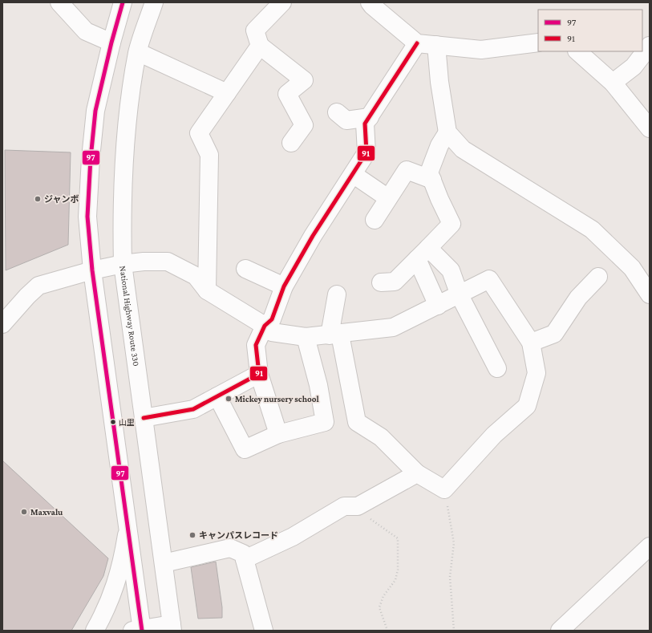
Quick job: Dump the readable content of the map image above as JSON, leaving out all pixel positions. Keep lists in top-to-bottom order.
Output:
{
  "streets": {
    "main road": ["National Highway Route 330"]
  },
  "places": [
    "ジャンボ",
    "Mickey nursery school",
    "山里",
    "Maxvalu",
    "キャンパスレコード"
  ],
  "lines": ["transit line 97", "transit line 91"],
  "legend": ["97", "91"]
}
